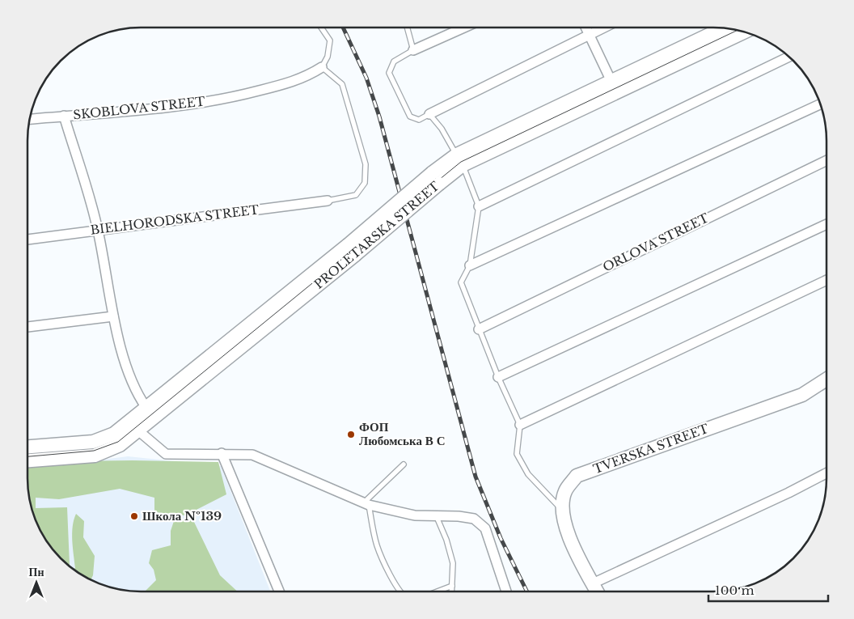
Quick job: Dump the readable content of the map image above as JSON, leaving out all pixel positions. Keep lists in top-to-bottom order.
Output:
{
  "streets": {
    "main road": ["PROLETARSKA STREET", "TVERSKA STREET"],
    "street": ["SKOBLOVA STREET", "BIELHORODSKA STREET", "ORLOVA STREET"]
  },
  "places": ["ФОП Любомська В С", "Школа №139"],
  "scale_bar": "100 m",
  "north": "top"
}
